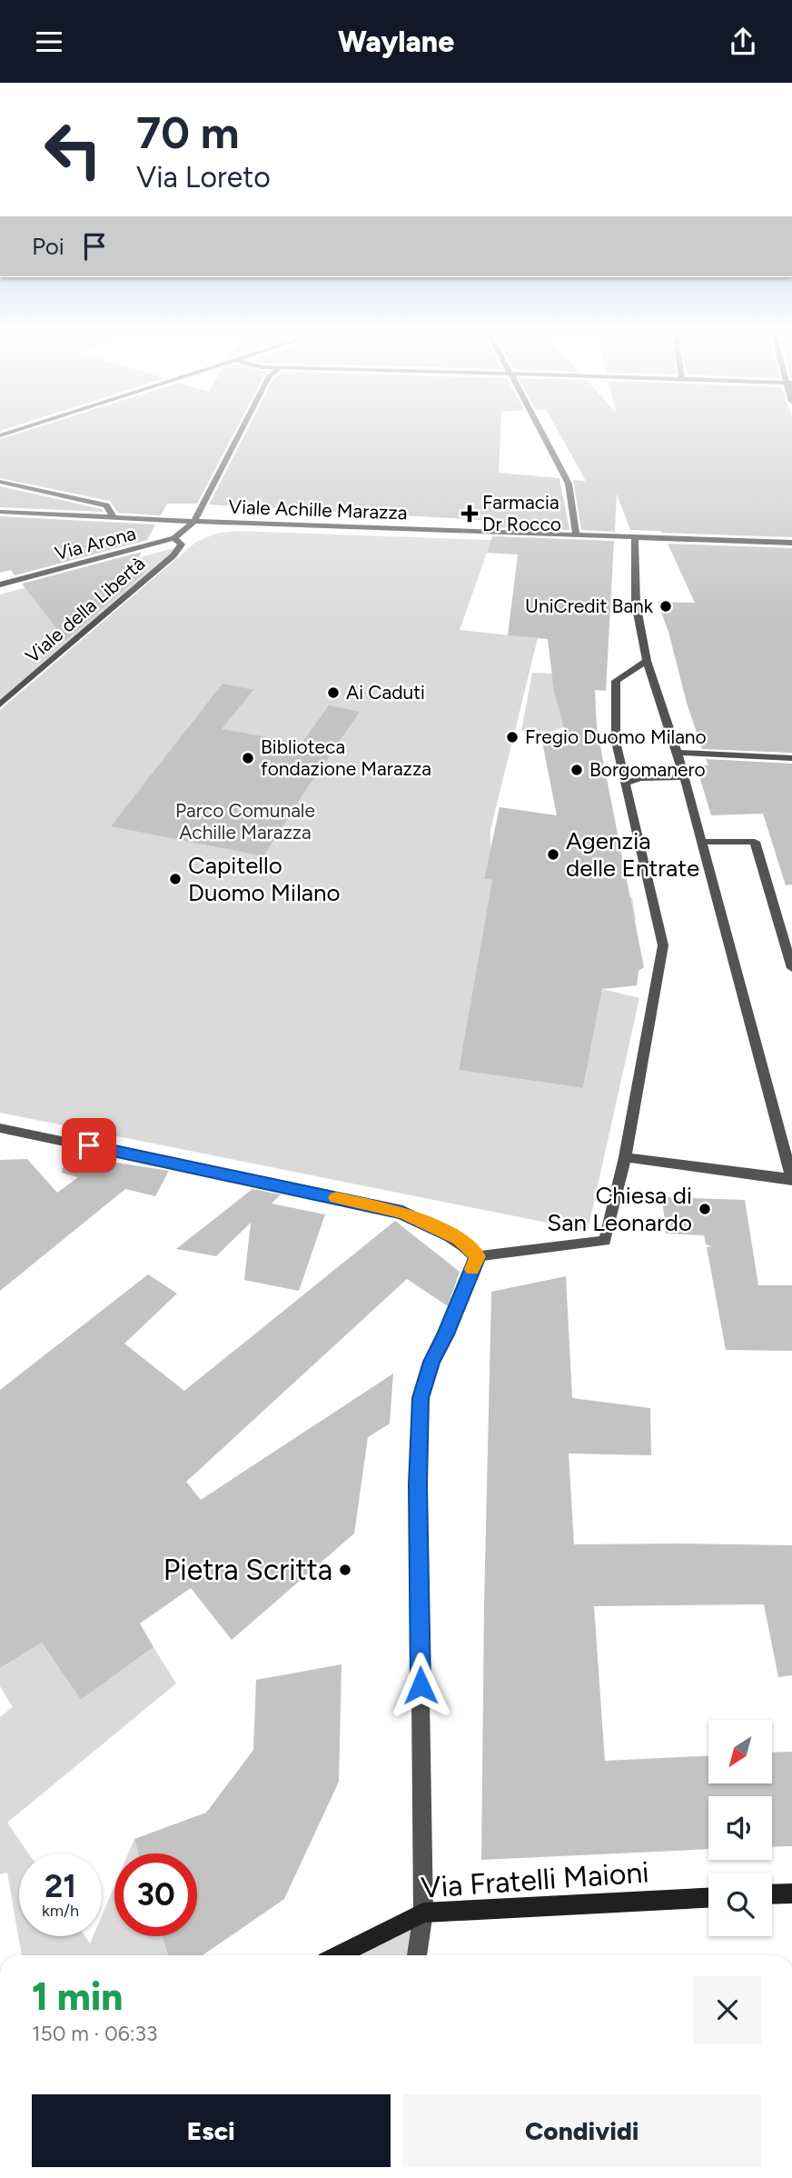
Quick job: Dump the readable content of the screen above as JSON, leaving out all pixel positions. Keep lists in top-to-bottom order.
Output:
{
  "streets": {
    "main road": ["Via Fratelli Maioni"],
    "street": ["Viale Achille Marazza", "Via Arona", "Viale della Libertà"]
  },
  "crossings": [
    ["Viale Achille Marazza", "Via Arona"],
    ["Via Arona", "Viale della Libertà"]
  ],
  "parks": ["Parco Comunale Achille Marazza"],
  "places": {
    "health": ["Farmacia Dr Rocco"],
    "other": [
      "UniCredit Bank",
      "Ai Caduti",
      "Fregio Duomo Milano",
      "Biblioteca fondazione Marazza",
      "Borgomanero",
      "Agenzia delle Entrate",
      "Capitello Duomo Milano",
      "Chiesa di San Leonardo",
      "Pietra Scritta"
    ]
  },
  "north": "bottom left",
  "page": {
    "header": "Waylane",
    "turn": ["70 m", "Via Loreto"],
    "then": "Poi",
    "speed": "21 km/h",
    "limit": "30",
    "heading": ["1 min", "150 m · 06:33"],
    "buttons": ["Esci", "Condividi"]
  }
}
